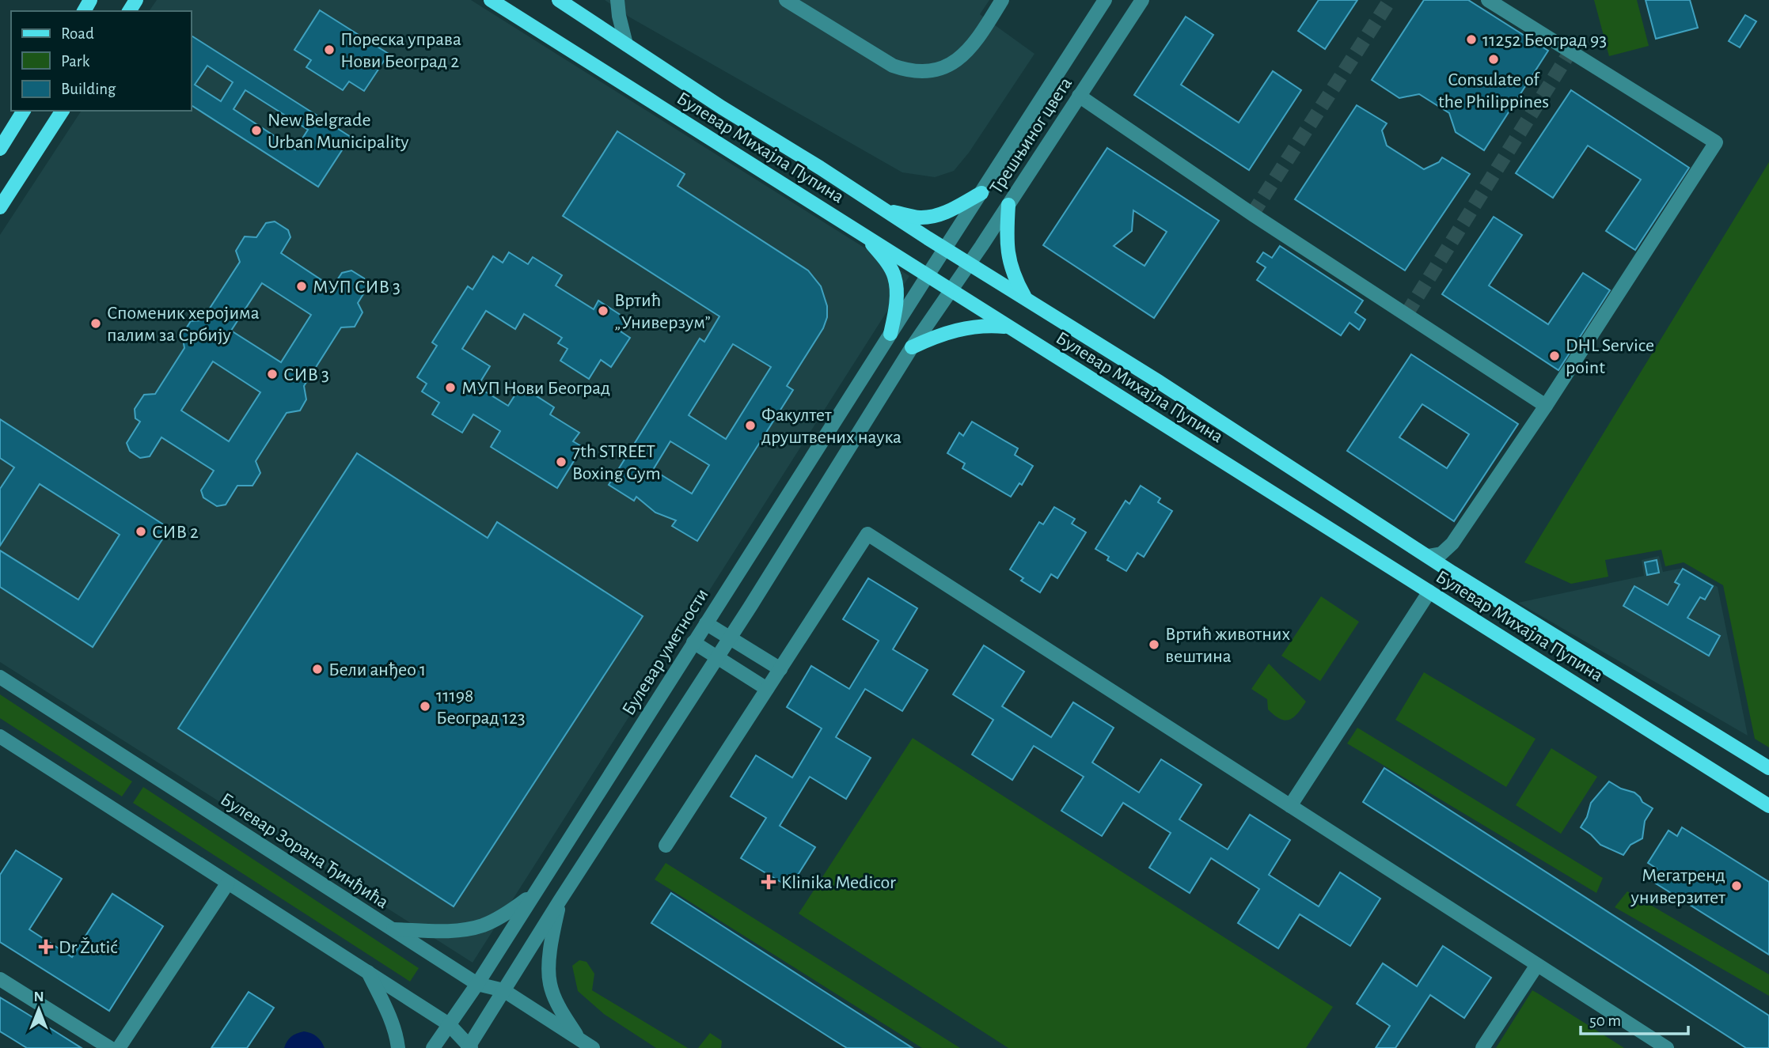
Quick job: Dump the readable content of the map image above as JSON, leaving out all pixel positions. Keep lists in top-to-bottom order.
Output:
{
  "streets": {
    "main road": ["Булевар Михајла Пупина"],
    "street": ["Трешњиног цвета", "Булевар уметности", "Булевар Зорана Ђинђића"]
  },
  "crossings": [
    ["Трешњиног цвета", "Булевар Михајла Пупина"],
    ["Трешњиног цвета", "Булевар уметности"],
    ["Булевар Михајла Пупина", "Булевар уметности"],
    ["Булевар уметности", "Булевар Зорана Ђинђића"]
  ],
  "places": {
    "other": [
      "11252 Београд 93",
      "Пореска управа Нови Београд 2",
      "Consulate of the Philippines",
      "New Belgrade Urban Municipality",
      "МУП СИВ 3",
      "Вртић „Универзум”",
      "Споменик херојима палим за Србију",
      "DHL Service point",
      "СИВ 3",
      "МУП Нови Београд",
      "Факултет друштвених наука",
      "7th STREET Boxing Gym",
      "СИВ 2",
      "Вртић животних вештина",
      "Бели анђео 1",
      "11198 Београд 123",
      "Мегатренд универзитет"
    ],
    "health": ["Klinika Medicor", "Dr Žutić"]
  },
  "legend": ["Road", "Park", "Building"],
  "scale_bar": "50 m",
  "north": "top"
}
